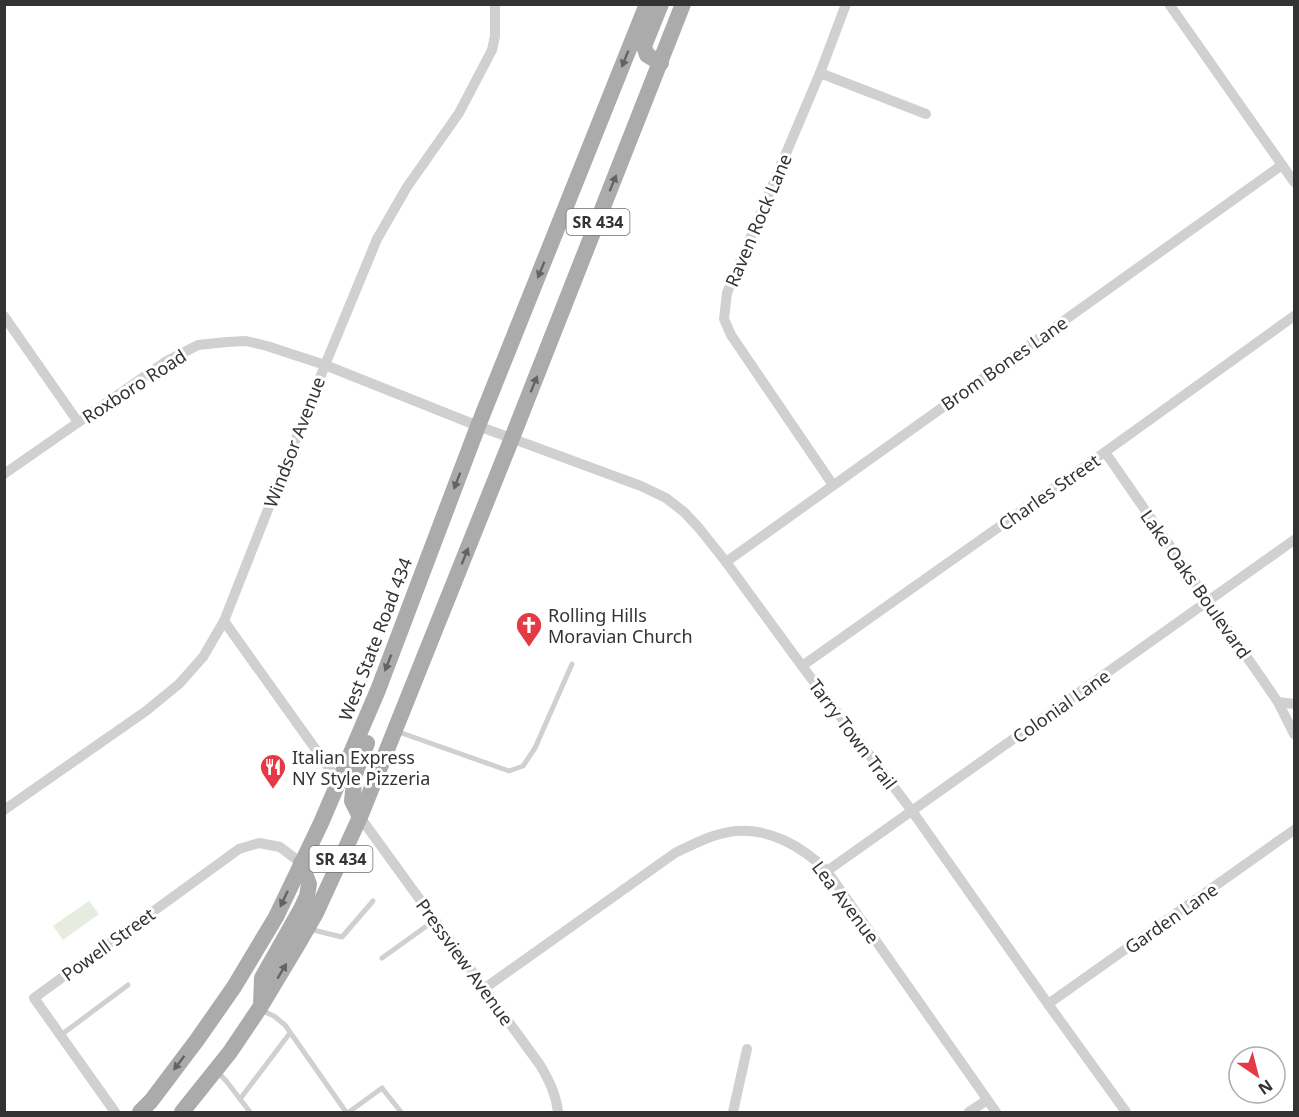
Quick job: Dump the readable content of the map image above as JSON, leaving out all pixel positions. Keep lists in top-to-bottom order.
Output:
{
  "streets": {
    "main road": ["SR 434", "West State Road 434"],
    "street": [
      "Raven Rock Lane",
      "Brom Bones Lane",
      "Roxboro Road",
      "Windsor Avenue",
      "Charles Street",
      "Lake Oaks Boulevard",
      "Colonial Lane",
      "Tarry Town Trail",
      "Lea Avenue",
      "Garden Lane",
      "Powell Street",
      "Pressview Avenue"
    ]
  },
  "crossings": [
    ["Raven Rock Lane", "Brom Bones Lane"],
    ["SR 434", "Roxboro Road"],
    ["SR 434", "Tarry Town Trail"],
    ["SR 434", "Pressview Avenue"],
    ["Brom Bones Lane", "Tarry Town Trail"],
    ["Roxboro Road", "Windsor Avenue"],
    ["Roxboro Road", "West State Road 434"],
    ["Roxboro Road", "Tarry Town Trail"],
    ["Charles Street", "Lake Oaks Boulevard"],
    ["Charles Street", "Tarry Town Trail"],
    ["Lake Oaks Boulevard", "Colonial Lane"],
    ["West State Road 434", "Powell Street"],
    ["Colonial Lane", "Tarry Town Trail"],
    ["Colonial Lane", "Lea Avenue"],
    ["Tarry Town Trail", "Garden Lane"],
    ["Lea Avenue", "Pressview Avenue"]
  ],
  "places": {
    "church": ["Rolling Hills Moravian Church"],
    "restaurant": ["Italian Express NY Style Pizzeria"]
  },
  "north": "bottom right"
}
